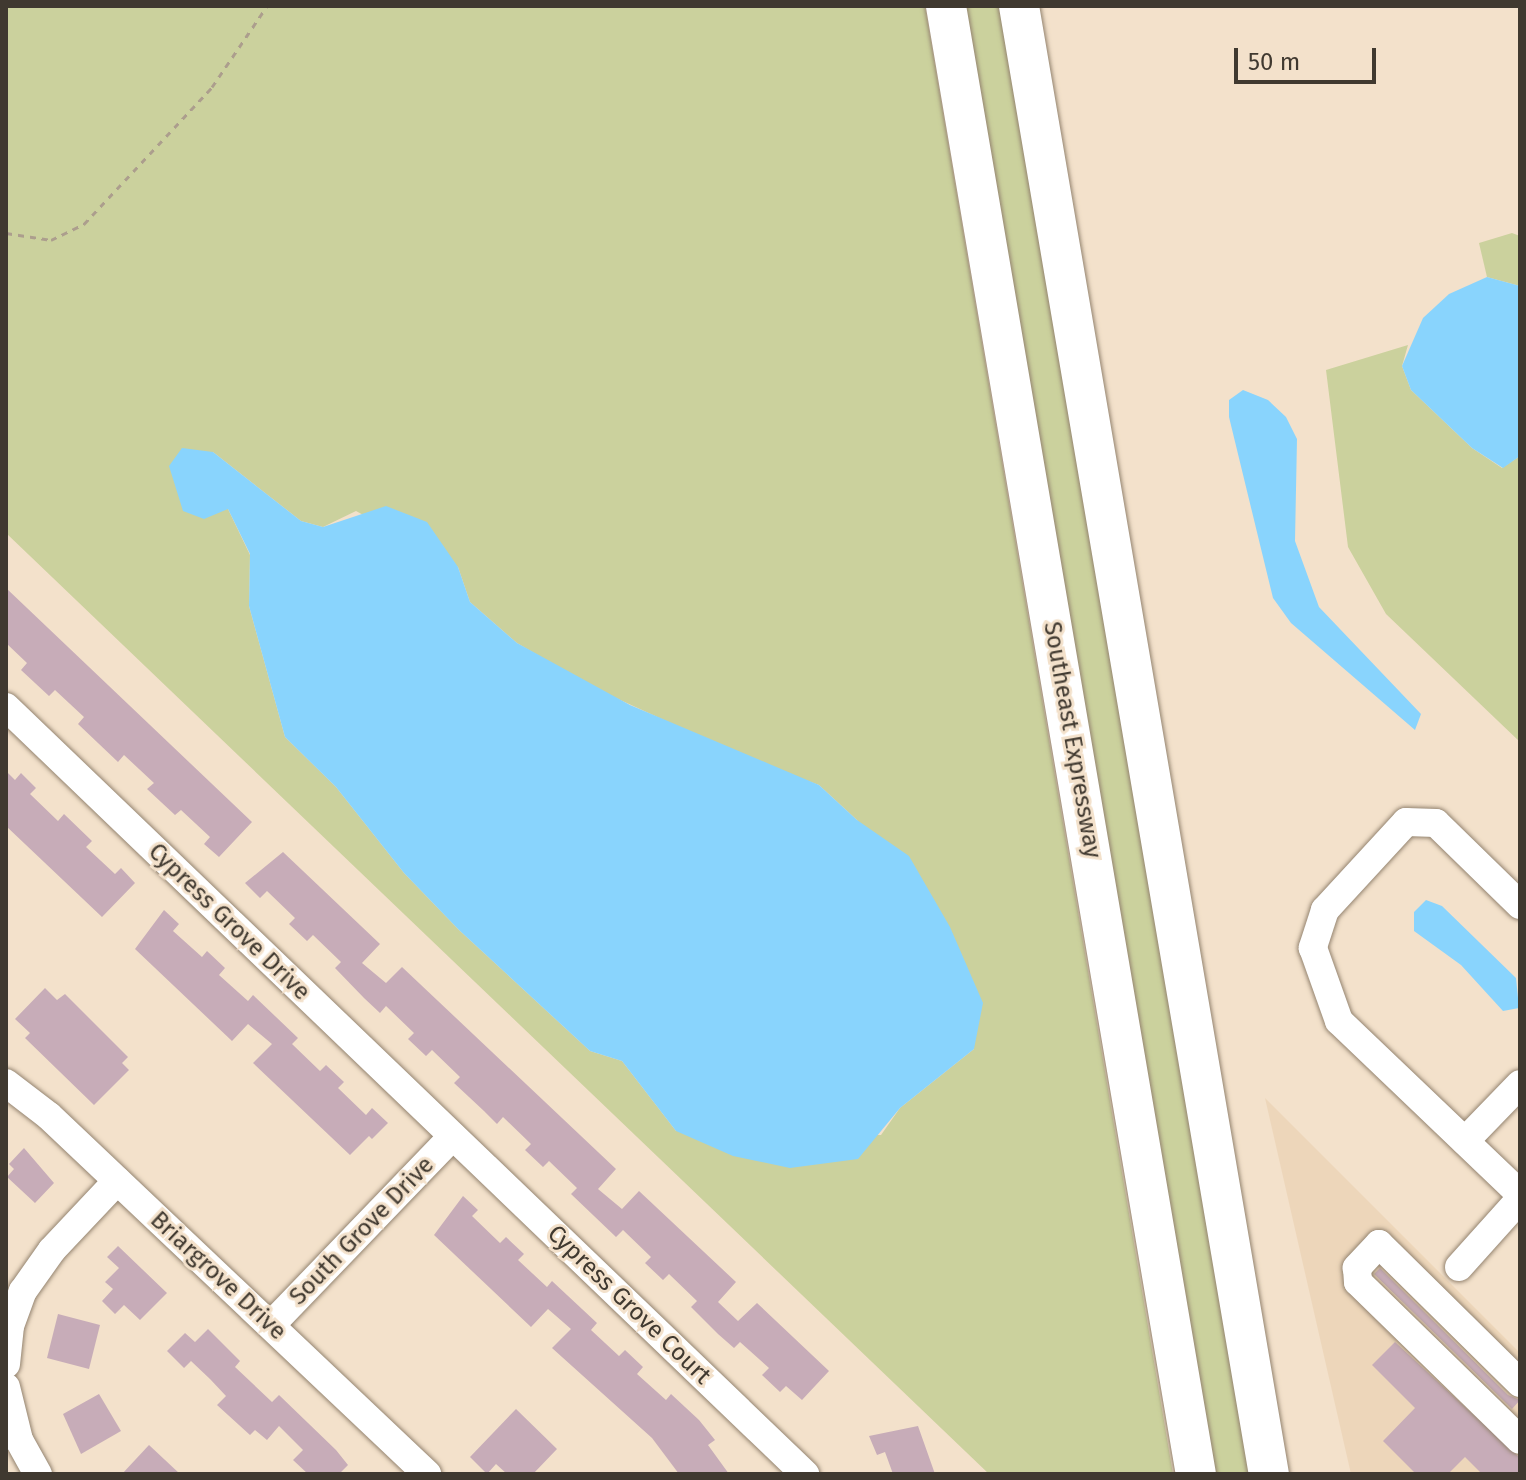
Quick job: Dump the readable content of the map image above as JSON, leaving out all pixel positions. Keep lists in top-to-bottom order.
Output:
{
  "streets": {
    "highway": ["Southeast Expressway"],
    "street": [
      "Cypress Grove Drive",
      "South Grove Drive",
      "Briargrove Drive",
      "Cypress Grove Court"
    ]
  },
  "crossings": [
    ["Cypress Grove Drive", "South Grove Drive"],
    ["Cypress Grove Drive", "Cypress Grove Court"],
    ["South Grove Drive", "Briargrove Drive"],
    ["South Grove Drive", "Cypress Grove Court"]
  ],
  "scale_bar": "50 m"
}
